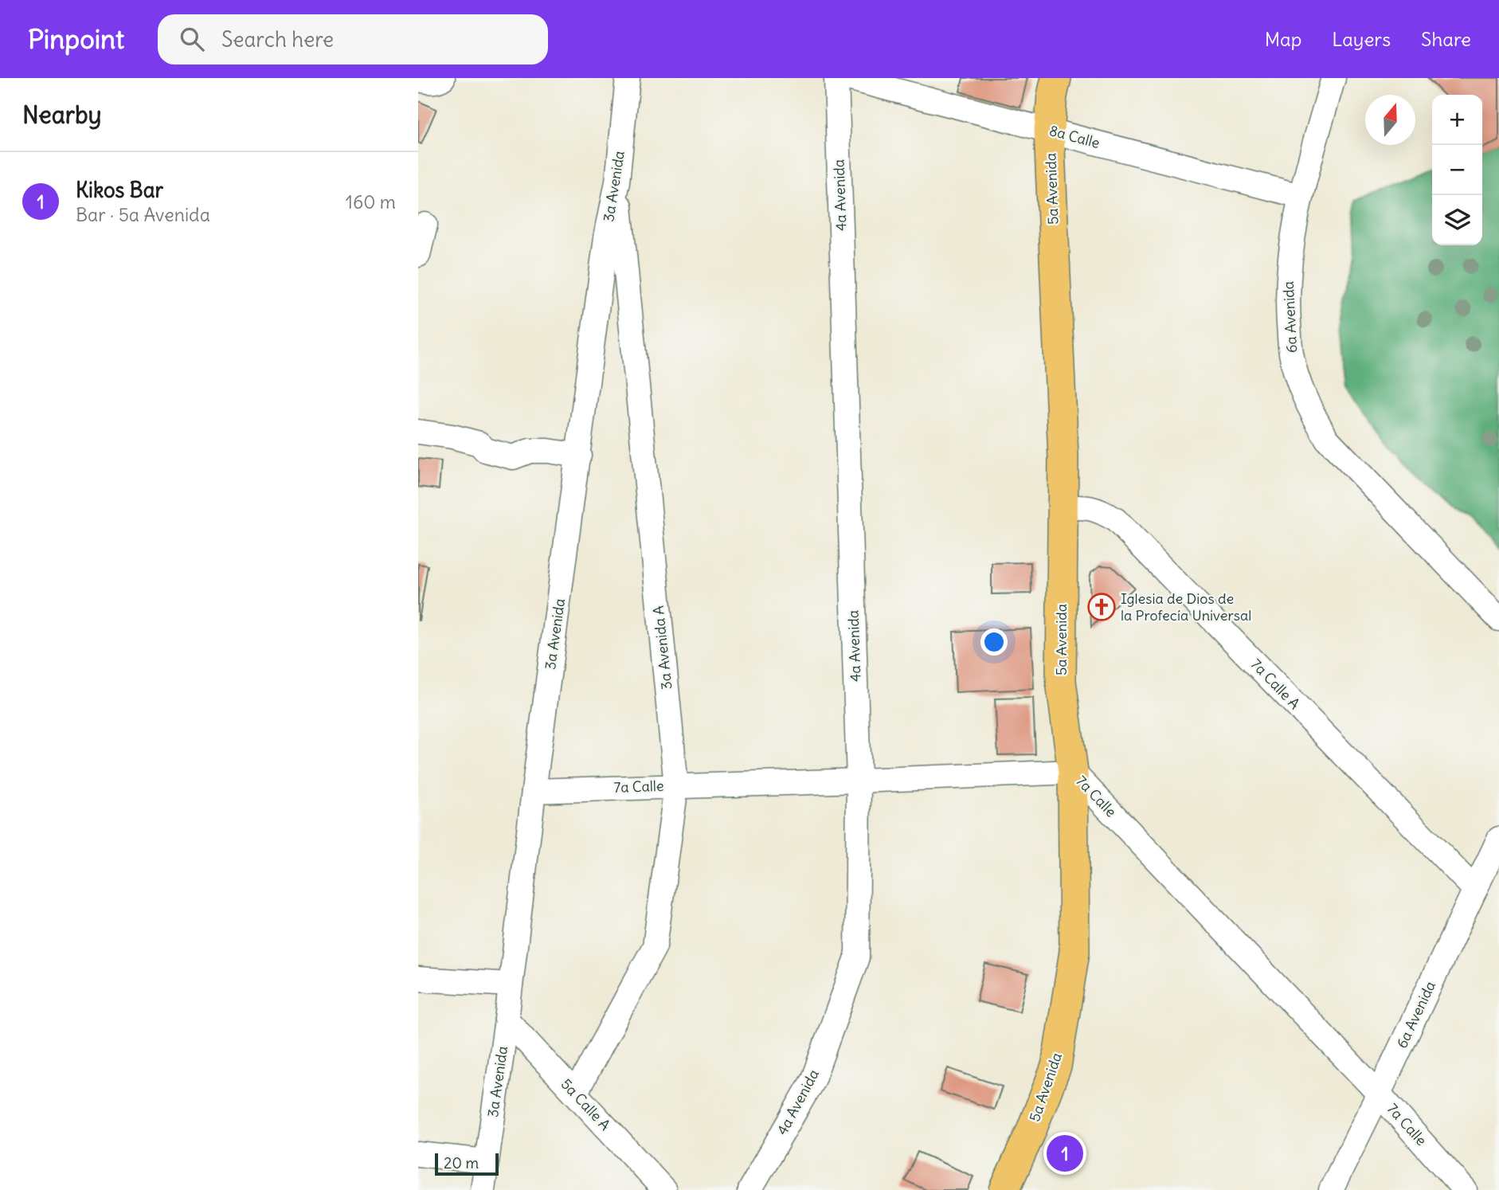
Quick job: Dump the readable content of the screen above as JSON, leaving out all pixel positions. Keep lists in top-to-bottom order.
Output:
{
  "streets": {
    "main road": ["5a Avenida"],
    "street": [
      "8a Calle",
      "3a Avenida",
      "4a Avenida",
      "6a Avenida",
      "3a Avenida A",
      "7a Calle A",
      "7a Calle",
      "5a Calle A"
    ]
  },
  "crossings": [
    ["8a Calle", "5a Avenida"],
    ["8a Calle", "6a Avenida"],
    ["3a Avenida", "3a Avenida A"],
    ["3a Avenida", "7a Calle"],
    ["3a Avenida", "5a Calle A"],
    ["5a Avenida", "7a Calle A"],
    ["5a Avenida", "7a Calle"],
    ["4a Avenida", "7a Calle"],
    ["6a Avenida", "7a Calle A"],
    ["6a Avenida", "7a Calle"],
    ["3a Avenida A", "7a Calle"],
    ["3a Avenida A", "5a Calle A"]
  ],
  "places": {
    "church": ["Iglesia de Dios de la Profecía Universal"]
  },
  "scale_bar": "20 m",
  "north": "top",
  "page": {
    "header": "Pinpoint",
    "search": "Search here",
    "nav": ["Map", "Layers", "Share"],
    "heading": "Nearby",
    "map_buttons": ["+", "−"],
    "list": [
      {
        "mark": "1",
        "name": "Kikos Bar",
        "note": "Bar · 5a Avenida",
        "value": "160 m"
      }
    ],
    "pins": "1",
    "scale": "20 m"
  }
}
